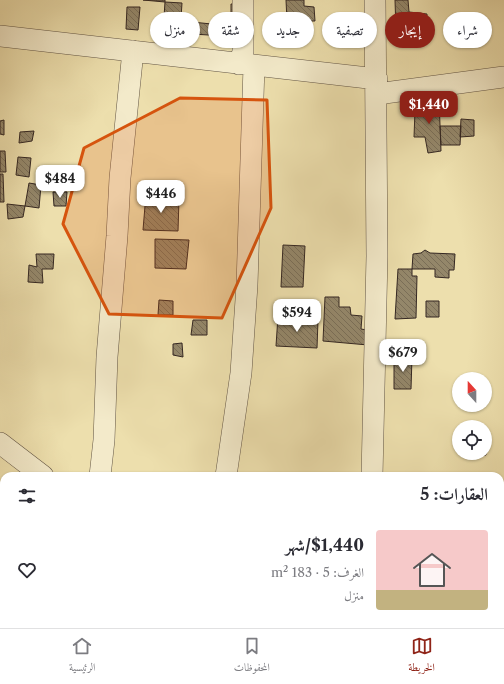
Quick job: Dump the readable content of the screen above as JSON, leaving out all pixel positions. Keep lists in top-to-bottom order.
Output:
{
  "north": "top",
  "page": {
    "chip": [
      "شراء",
      "إيجار",
      "تصفية",
      "جديد",
      "شقة",
      "منزل"
    ],
    "price": [
      "$1,440",
      "$484",
      "$446",
      "$594",
      "$679"
    ],
    "heading": "العقارات: 5",
    "list": [
      {
        "name": "$1,440/شهر",
        "note": "الغرف: 5 · 183 m² · منزل"
      }
    ],
    "tabs": ["الخريطة", "المحفوظات", "الرئيسية"]
  }
}
